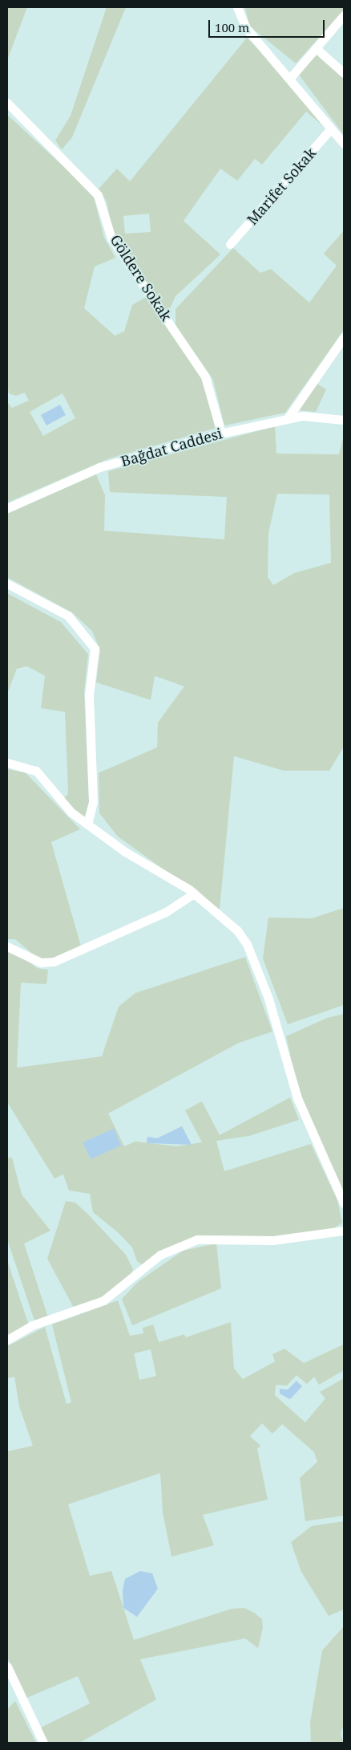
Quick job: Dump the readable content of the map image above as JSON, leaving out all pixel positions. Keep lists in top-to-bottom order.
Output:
{
  "streets": {
    "street": ["Marifet Sokak", "Göldere Sokak", "Bağdat Caddesi"]
  },
  "crossings": [
    ["Göldere Sokak", "Bağdat Caddesi"]
  ],
  "scale_bar": "100 m"
}
